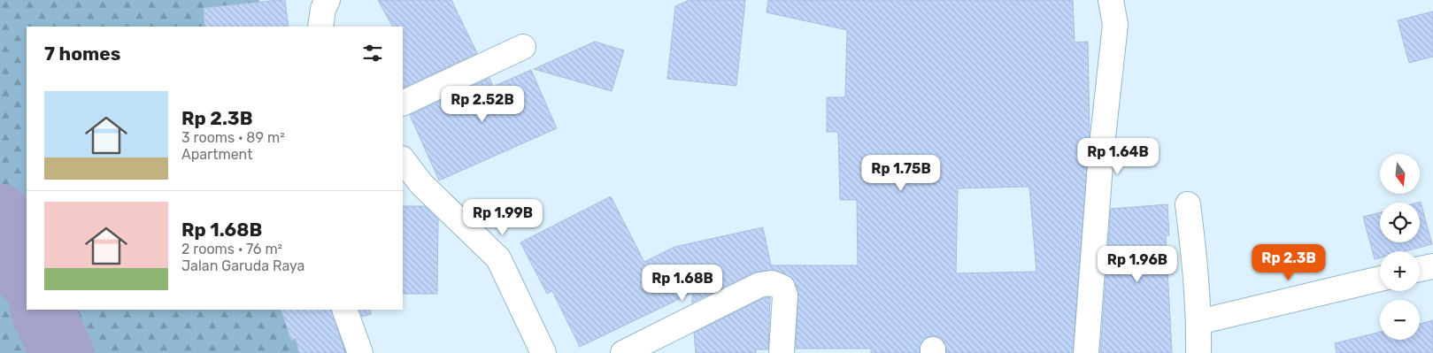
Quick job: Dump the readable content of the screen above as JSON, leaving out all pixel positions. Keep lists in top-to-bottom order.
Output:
{
  "north": "bottom",
  "page": {
    "heading": "7 homes",
    "list": [
      {
        "name": "Rp 2.3B",
        "note": "3 rooms · 89 m² · Apartment"
      },
      {
        "name": "Rp 1.68B",
        "note": "2 rooms · 76 m² · Jalan Garuda Raya"
      }
    ],
    "price": [
      "Rp 2.52B",
      "Rp 1.64B",
      "Rp 1.75B",
      "Rp 1.99B",
      "Rp 2.3B",
      "Rp 1.96B",
      "Rp 1.68B"
    ],
    "map_buttons": ["+", "−"]
  }
}
